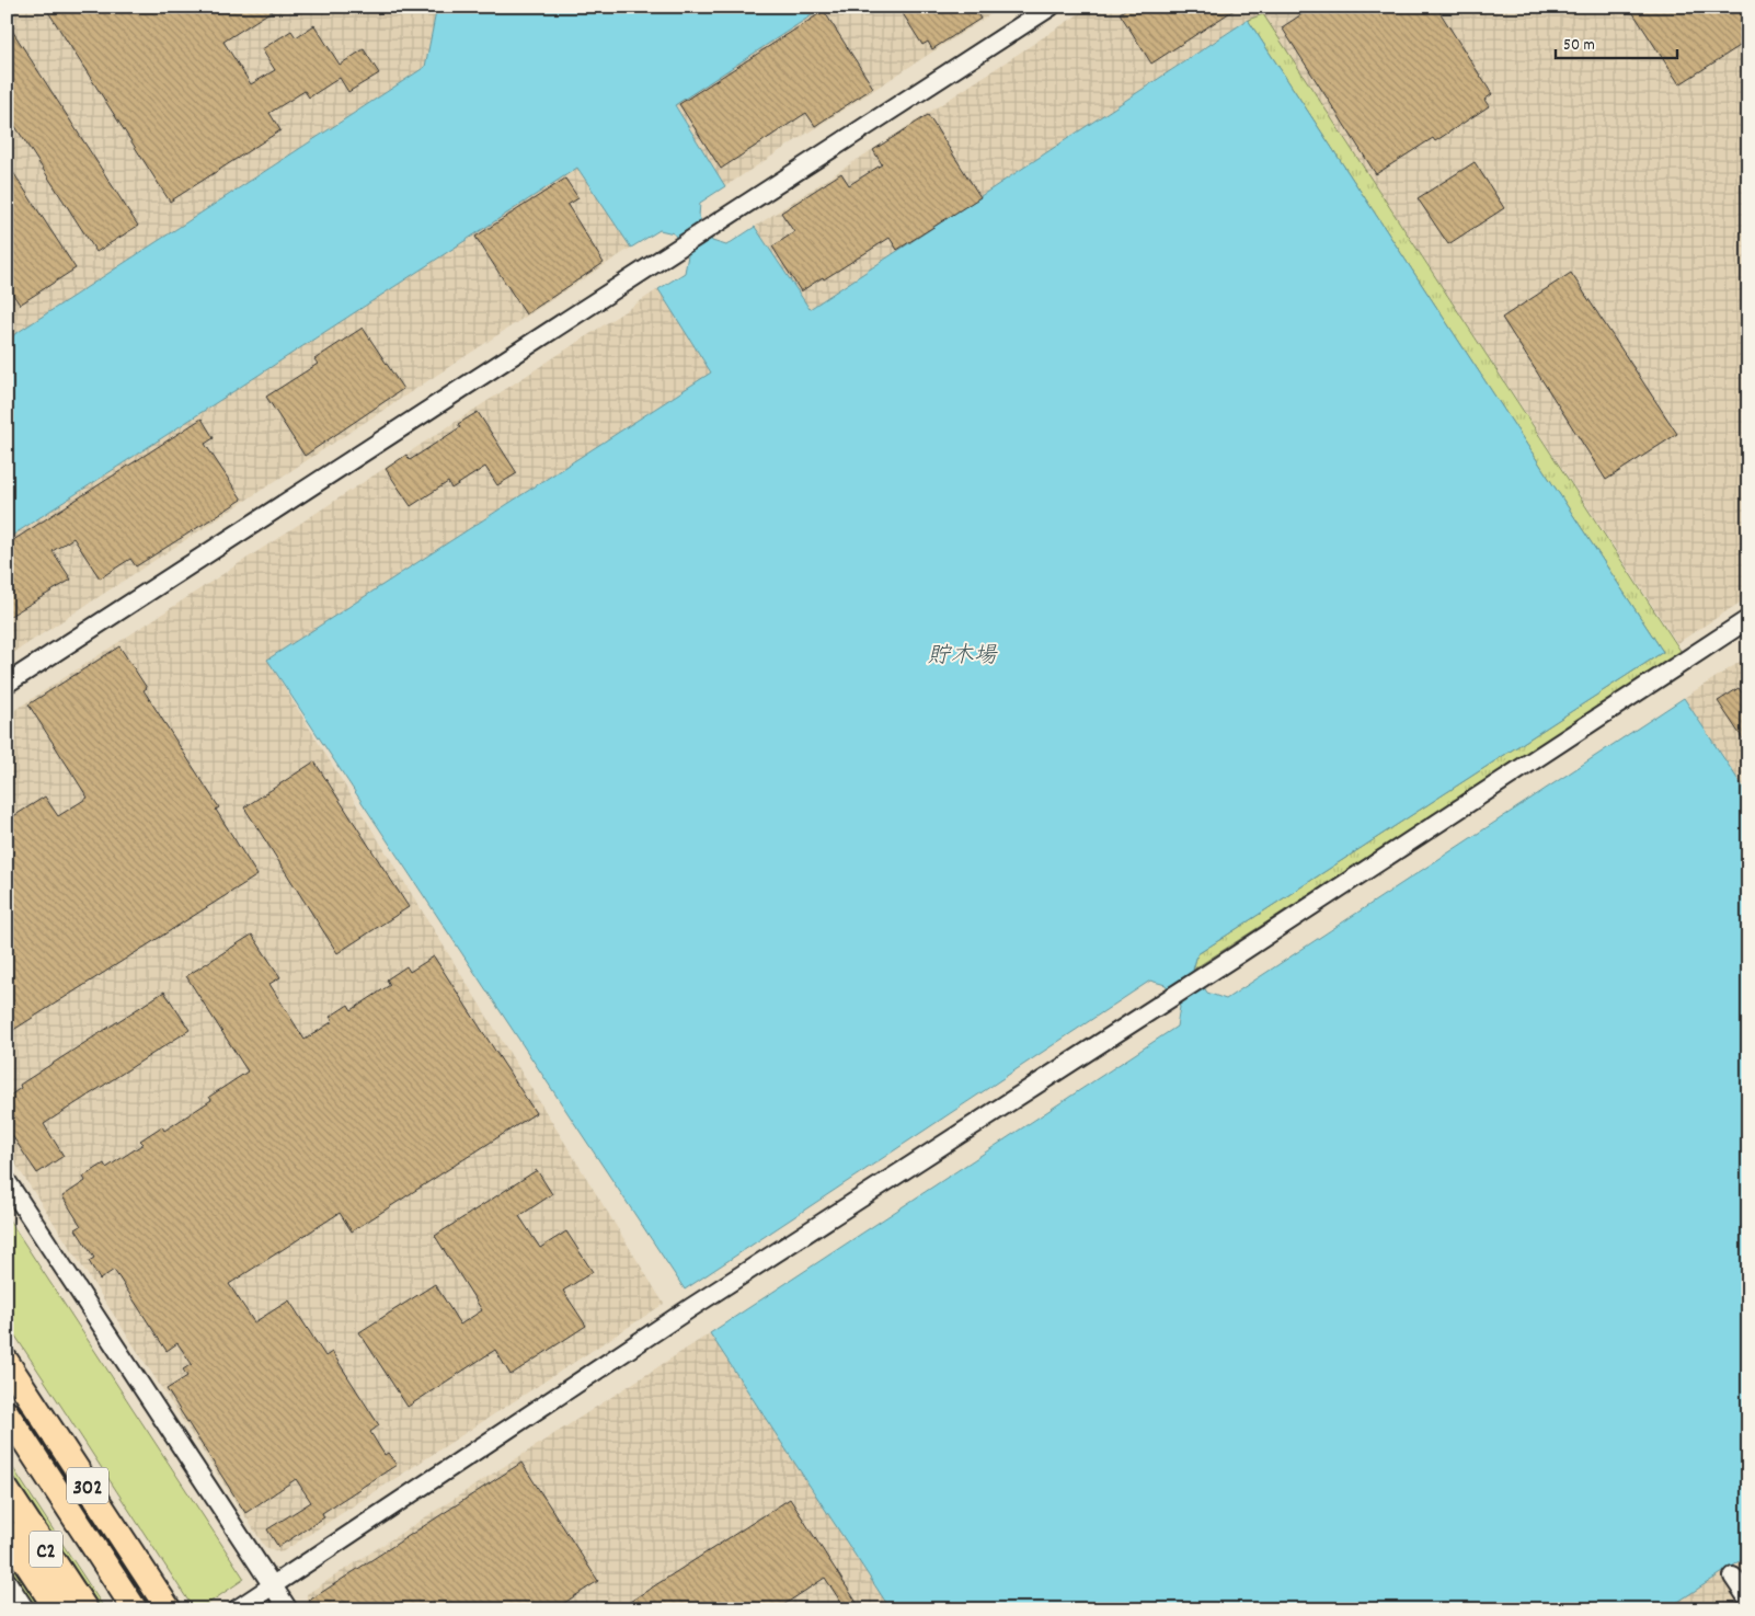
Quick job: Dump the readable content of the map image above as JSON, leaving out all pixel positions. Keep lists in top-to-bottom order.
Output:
{
  "streets": {
    "highway": ["302", "C2"]
  },
  "water": ["貯木場"],
  "scale_bar": "50 m"
}
